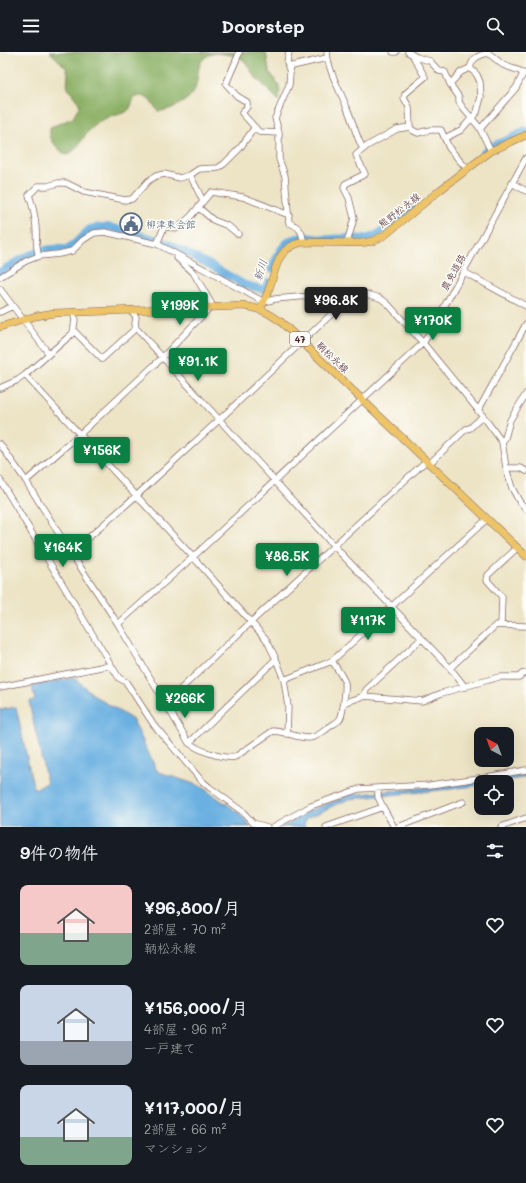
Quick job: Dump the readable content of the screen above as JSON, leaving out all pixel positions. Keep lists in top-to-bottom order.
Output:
{
  "streets": {
    "main road": ["熊野松永線", "47", "鞆松永線"],
    "street": ["農免道路"]
  },
  "crossings": [
    ["熊野松永線", "鞆松永線"],
    ["農免道路", "鞆松永線"]
  ],
  "water": ["新川"],
  "places": {
    "public building": ["柳津東会館"]
  },
  "north": "top left",
  "page": {
    "header": "Doorstep",
    "price": [
      "¥96.8K",
      "¥199K",
      "¥170K",
      "¥91.1K",
      "¥156K",
      "¥164K",
      "¥86.5K",
      "¥117K",
      "¥266K"
    ],
    "heading": "9件の物件",
    "list": [
      {
        "name": "¥96,800/月",
        "note": "2部屋 · 70 m² · 鞆松永線"
      },
      {
        "name": "¥156,000/月",
        "note": "4部屋 · 96 m² · 一戸建て"
      },
      {
        "name": "¥117,000/月",
        "note": "2部屋 · 66 m² · マンション"
      }
    ]
  }
}
